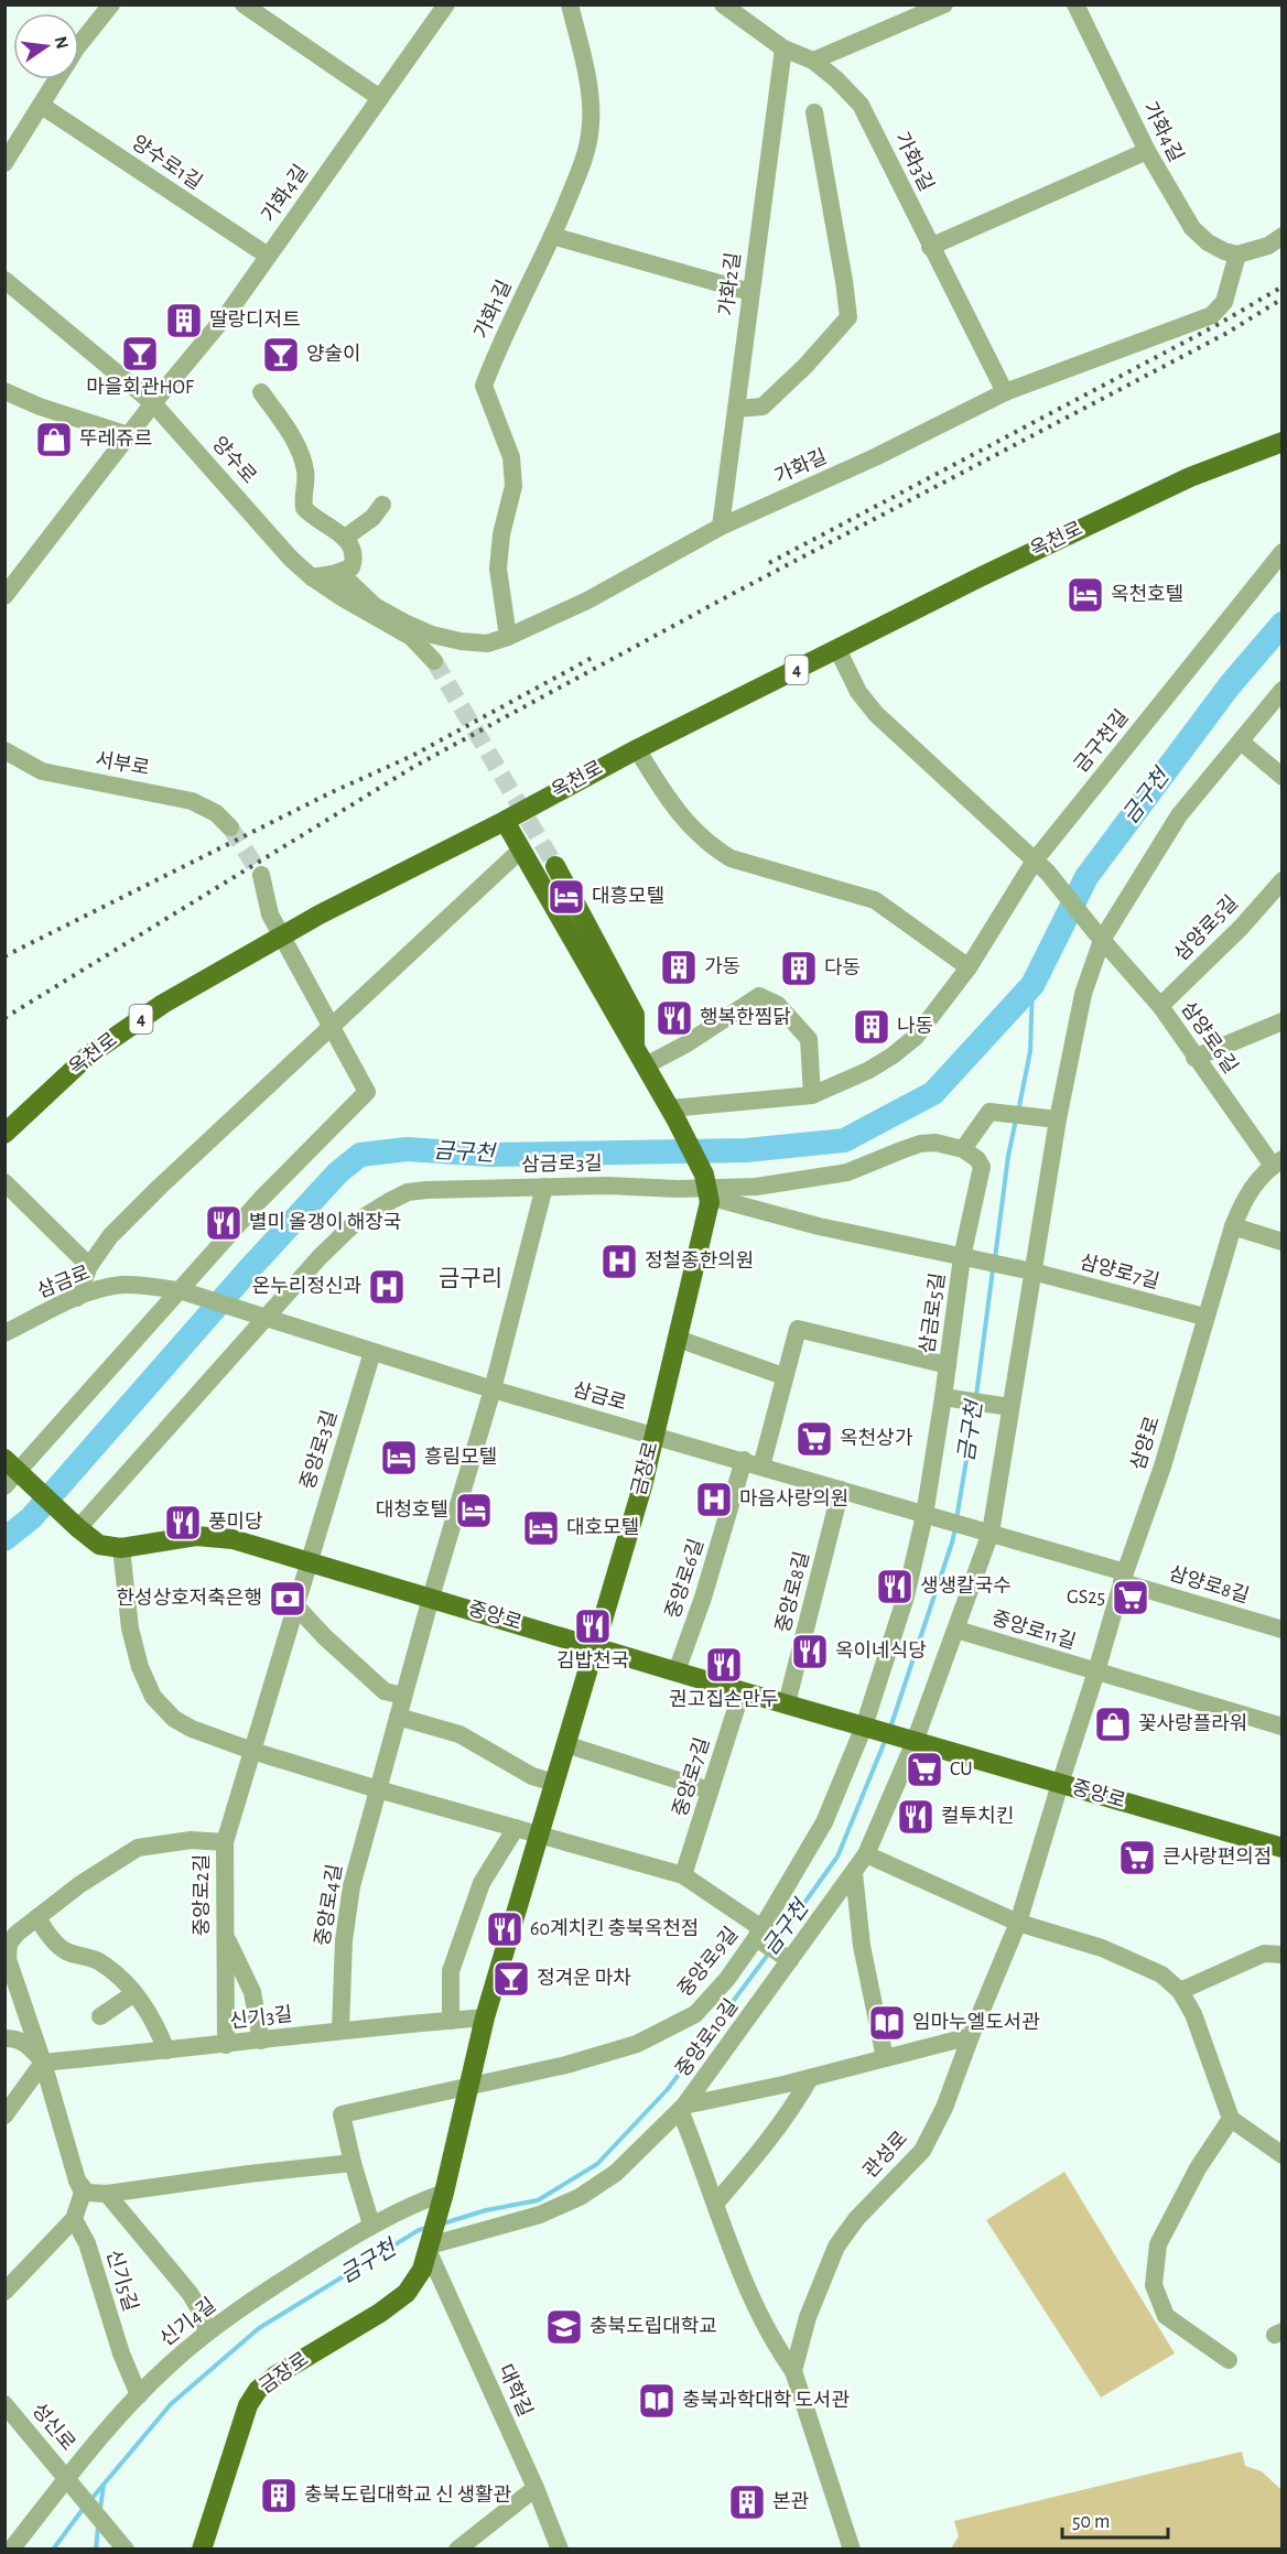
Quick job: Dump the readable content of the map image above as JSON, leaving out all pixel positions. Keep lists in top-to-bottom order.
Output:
{
  "streets": {
    "main road": [
      "옥천로",
      "4",
      "금장로",
      "중앙로"
    ],
    "street": [
      "가화4길",
      "가화3길",
      "양수로1길",
      "가화2길",
      "가화1길",
      "양수로",
      "가화길",
      "금구천길",
      "서부로",
      "삼양로5길",
      "삼양로6길",
      "삼금로3길",
      "삼양로7길",
      "삼금로",
      "삼금로5길",
      "삼양로",
      "중앙로3길",
      "중앙로6길",
      "삼양로8길",
      "중앙로8길",
      "중앙로11길",
      "중앙로7길",
      "중앙로2길",
      "중앙로4길",
      "중앙로9길",
      "신기3길",
      "중앙로10길",
      "관성로",
      "신기5길",
      "신기4길",
      "대학길",
      "성신로"
    ]
  },
  "crossings": [
    ["가화4길", "양수로1길"],
    ["가화4길", "양수로"],
    ["가화4길", "가화길"],
    ["가화3길", "가화2길"],
    ["가화3길", "가화길"],
    ["가화2길", "가화길"],
    ["가화1길", "가화길"],
    ["금구천길", "삼양로6길"],
    ["삼양로5길", "삼양로6길"],
    ["삼양로6길", "삼양로"],
    ["삼양로6길", "중앙로11길"],
    ["삼금로3길", "삼금로"],
    ["삼금로3길", "삼금로5길"],
    ["삼금로3길", "금장로"],
    ["삼금로3길", "중앙로"],
    ["삼금로3길", "중앙로4길"],
    ["삼양로7길", "삼금로5길"],
    ["삼양로7길", "삼양로"],
    ["삼양로7길", "중앙로11길"],
    ["삼금로", "삼금로5길"],
    ["삼금로", "중앙로3길"],
    ["삼금로", "금장로"],
    ["삼금로", "중앙로6길"],
    ["삼금로", "중앙로8길"],
    ["삼금로", "중앙로11길"],
    ["삼금로", "중앙로4길"],
    ["삼금로5길", "금장로"],
    ["삼양로", "삼양로8길"],
    ["삼양로", "중앙로"],
    ["삼양로", "중앙로11길"],
    ["삼양로", "관성로"],
    ["중앙로3길", "중앙로"],
    ["중앙로3길", "중앙로2길"],
    ["금장로", "중앙로"],
    ["금장로", "중앙로9길"],
    ["금장로", "신기3길"],
    ["금장로", "중앙로10길"],
    ["금장로", "신기4길"],
    ["금장로", "대학길"],
    ["중앙로6길", "중앙로"],
    ["중앙로8길", "중앙로"],
    ["중앙로", "중앙로11길"],
    ["중앙로", "중앙로7길"],
    ["중앙로", "중앙로2길"],
    ["중앙로", "중앙로4길"],
    ["중앙로", "중앙로9길"],
    ["중앙로", "중앙로10길"],
    ["중앙로", "관성로"],
    ["중앙로11길", "중앙로10길"],
    ["중앙로2길", "신기3길"],
    ["중앙로4길", "신기3길"],
    ["중앙로10길", "대학길"],
    ["신기5길", "신기4길"],
    ["신기4길", "성신로"]
  ],
  "districts": ["금구리"],
  "water": ["금구천"],
  "places": {
    "building": [
      "딸랑디저트",
      "가동",
      "다동",
      "나동",
      "충북도립대학교 신 생활관",
      "본관"
    ],
    "bar": ["마을회관HOF", "양술이", "정겨운 마차"],
    "shop": ["뚜레쥬르", "꽃사랑플라워"],
    "hotel": [
      "옥천호텔",
      "대흥모텔",
      "흥림모텔",
      "대청호텔",
      "대호모텔"
    ],
    "restaurant": [
      "행복한찜닭",
      "별미 올갱이 해장국",
      "풍미당",
      "생생칼국수",
      "김밥천국",
      "옥이네식당",
      "권고집손만두",
      "컬투치킨",
      "60계치킨 충북옥천점"
    ],
    "hospital": ["정철종한의원", "온누리정신과", "마음사랑의원"],
    "supermarket": [
      "옥천상가",
      "GS25",
      "CU",
      "큰사랑편의점"
    ],
    "bank": ["한성상호저축은행"],
    "library": ["임마누엘도서관", "충북과학대학 도서관"],
    "school or university": ["충북도립대학교"]
  },
  "scale_bar": "50 m",
  "north": "right"
}
